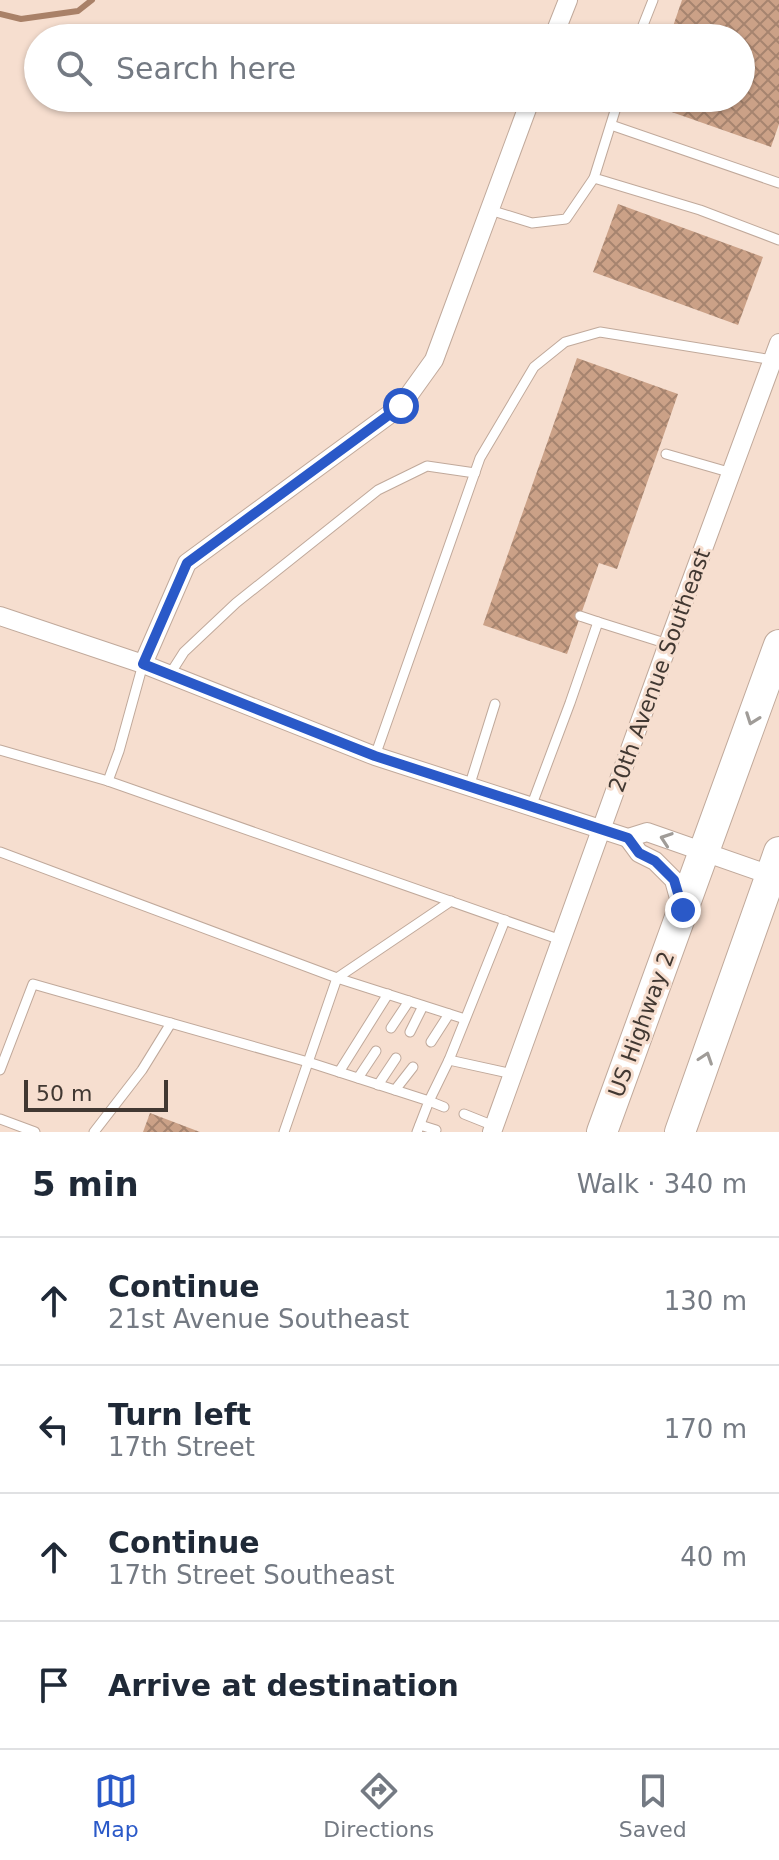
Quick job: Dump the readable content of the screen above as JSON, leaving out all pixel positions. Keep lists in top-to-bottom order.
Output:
{
  "streets": {
    "highway": ["US Highway 2"],
    "street": ["20th Avenue Southeast"]
  },
  "one_way": ["US Highway 2"],
  "scale_bar": "50 m",
  "page": {
    "search": "Search here",
    "scale": "50 m",
    "heading": ["5 min", "Walk · 340 m"],
    "list": [
      ["Continue", "21st Avenue Southeast", "130 m"],
      ["Turn left", "17th Street", "170 m"],
      ["Continue", "17th Street Southeast", "40 m"],
      "Arrive at destination"
    ],
    "nav": ["Map", "Directions", "Saved"]
  }
}
